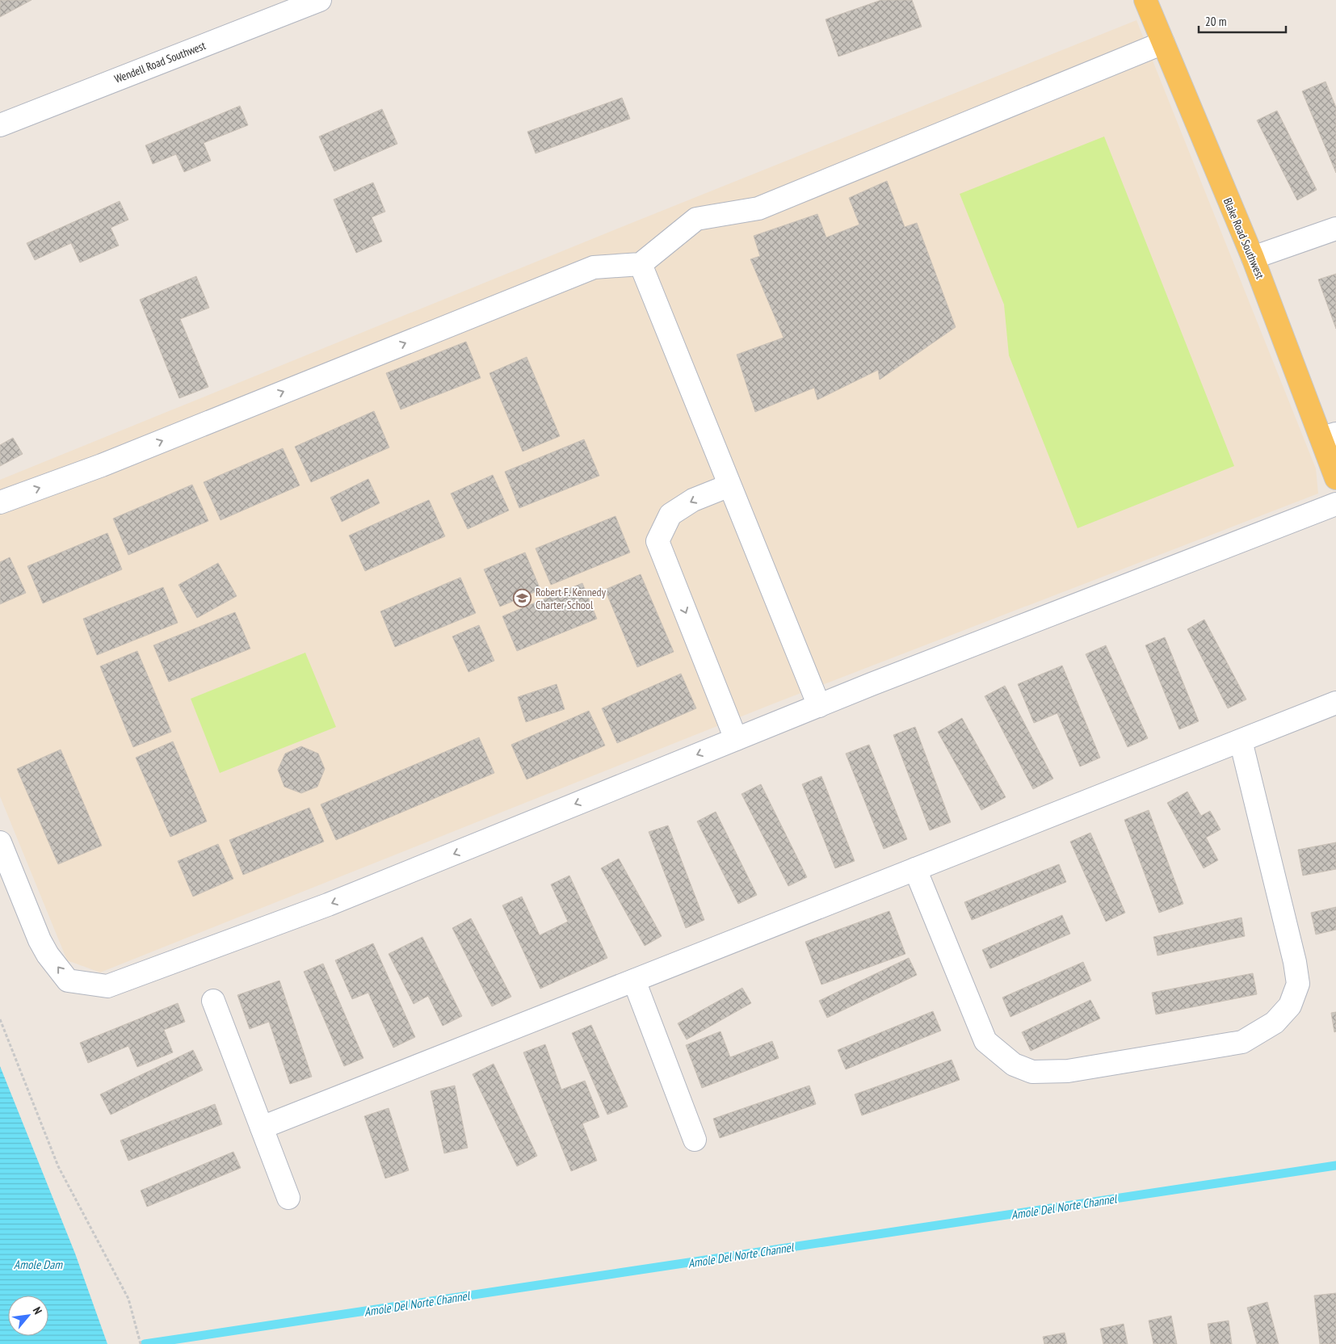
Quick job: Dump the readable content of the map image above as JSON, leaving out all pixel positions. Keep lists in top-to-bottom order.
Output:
{
  "streets": {
    "main road": ["Blake Road Southwest"],
    "street": ["Wendell Road Southwest"]
  },
  "water": ["Amole Del Norte Channel", "Amole Dam"],
  "places": {
    "school or university": ["Robert F. Kennedy Charter School"]
  },
  "scale_bar": "20 m",
  "north": "top right"
}
